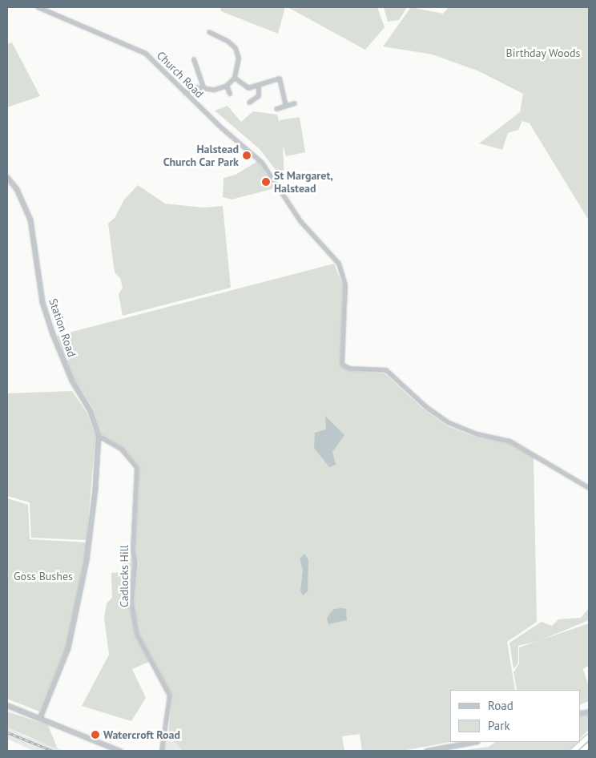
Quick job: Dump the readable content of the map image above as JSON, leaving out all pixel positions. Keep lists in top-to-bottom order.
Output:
{
  "streets": {
    "street": ["Church Road", "Station Road", "Cadlocks Hill"]
  },
  "crossings": [
    ["Station Road", "Cadlocks Hill"]
  ],
  "parks": ["Birthday Woods", "Goss Bushes"],
  "places": ["Halstead Church Car Park", "St Margaret, Halstead", "Watercroft Road"],
  "legend": ["Road", "Park"]
}
